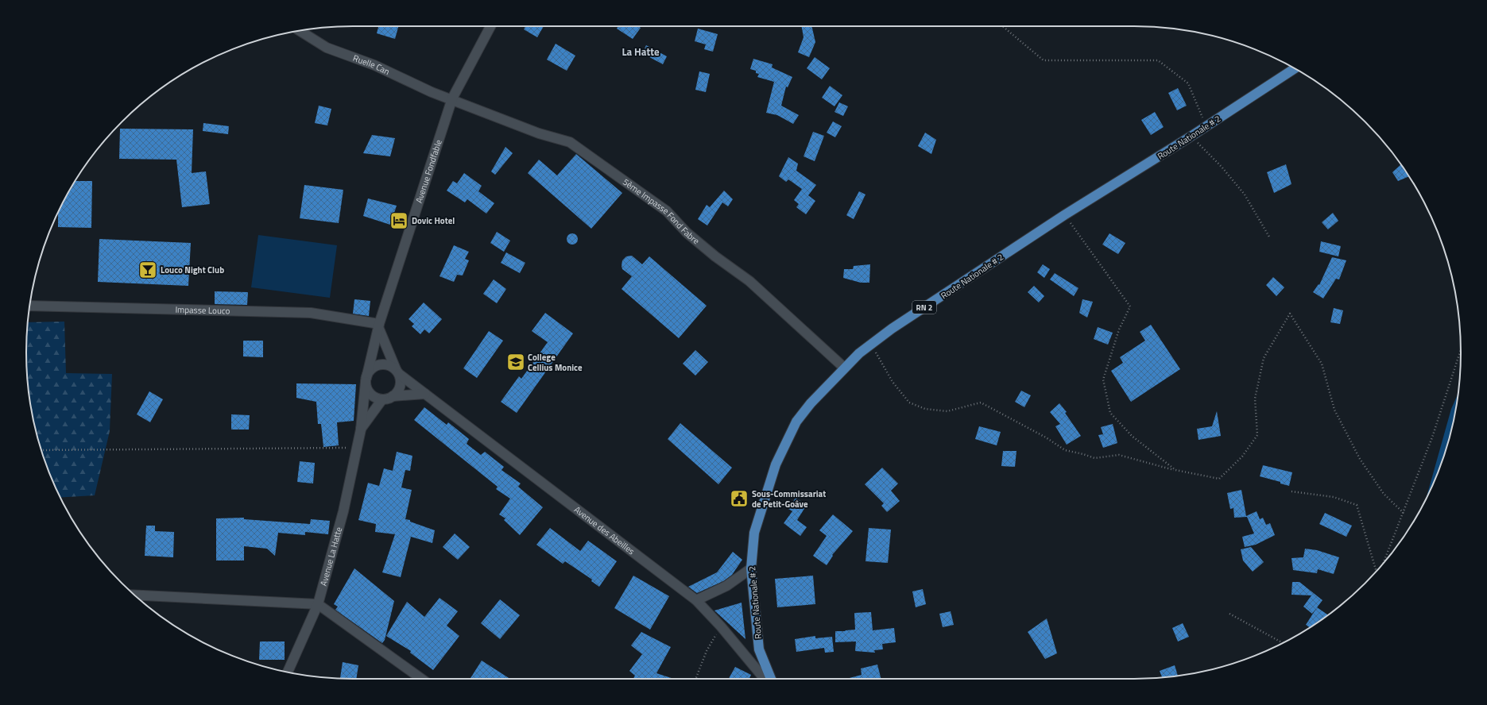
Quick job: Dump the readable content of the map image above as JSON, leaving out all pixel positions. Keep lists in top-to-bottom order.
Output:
{
  "streets": {
    "main road": ["Route Nationale # 2", "RN 2"],
    "street": [
      "Ruelle Can",
      "Avenue Fondfable",
      "5ème Impasse Fond Fabre",
      "Impasse Louco",
      "Avenue des Abeilles",
      "Avenue La Hatte"
    ]
  },
  "crossings": [
    ["Ruelle Can", "Avenue Fondfable"],
    ["Ruelle Can", "5ème Impasse Fond Fabre"],
    ["Route Nationale # 2", "5ème Impasse Fond Fabre"],
    ["Avenue Fondfable", "5ème Impasse Fond Fabre"],
    ["Avenue Fondfable", "Impasse Louco"],
    ["Avenue Fondfable", "Avenue des Abeilles"],
    ["Avenue Fondfable", "Avenue La Hatte"],
    ["Avenue des Abeilles", "Avenue La Hatte"]
  ],
  "districts": ["La Hatte"],
  "places": {
    "hotel": ["Dovic Hotel"],
    "bar": ["Louco Night Club"],
    "school or university": ["College Cellius Monice"],
    "public building": ["Sous-Commissariat de Petit-Goâve"]
  }
}
